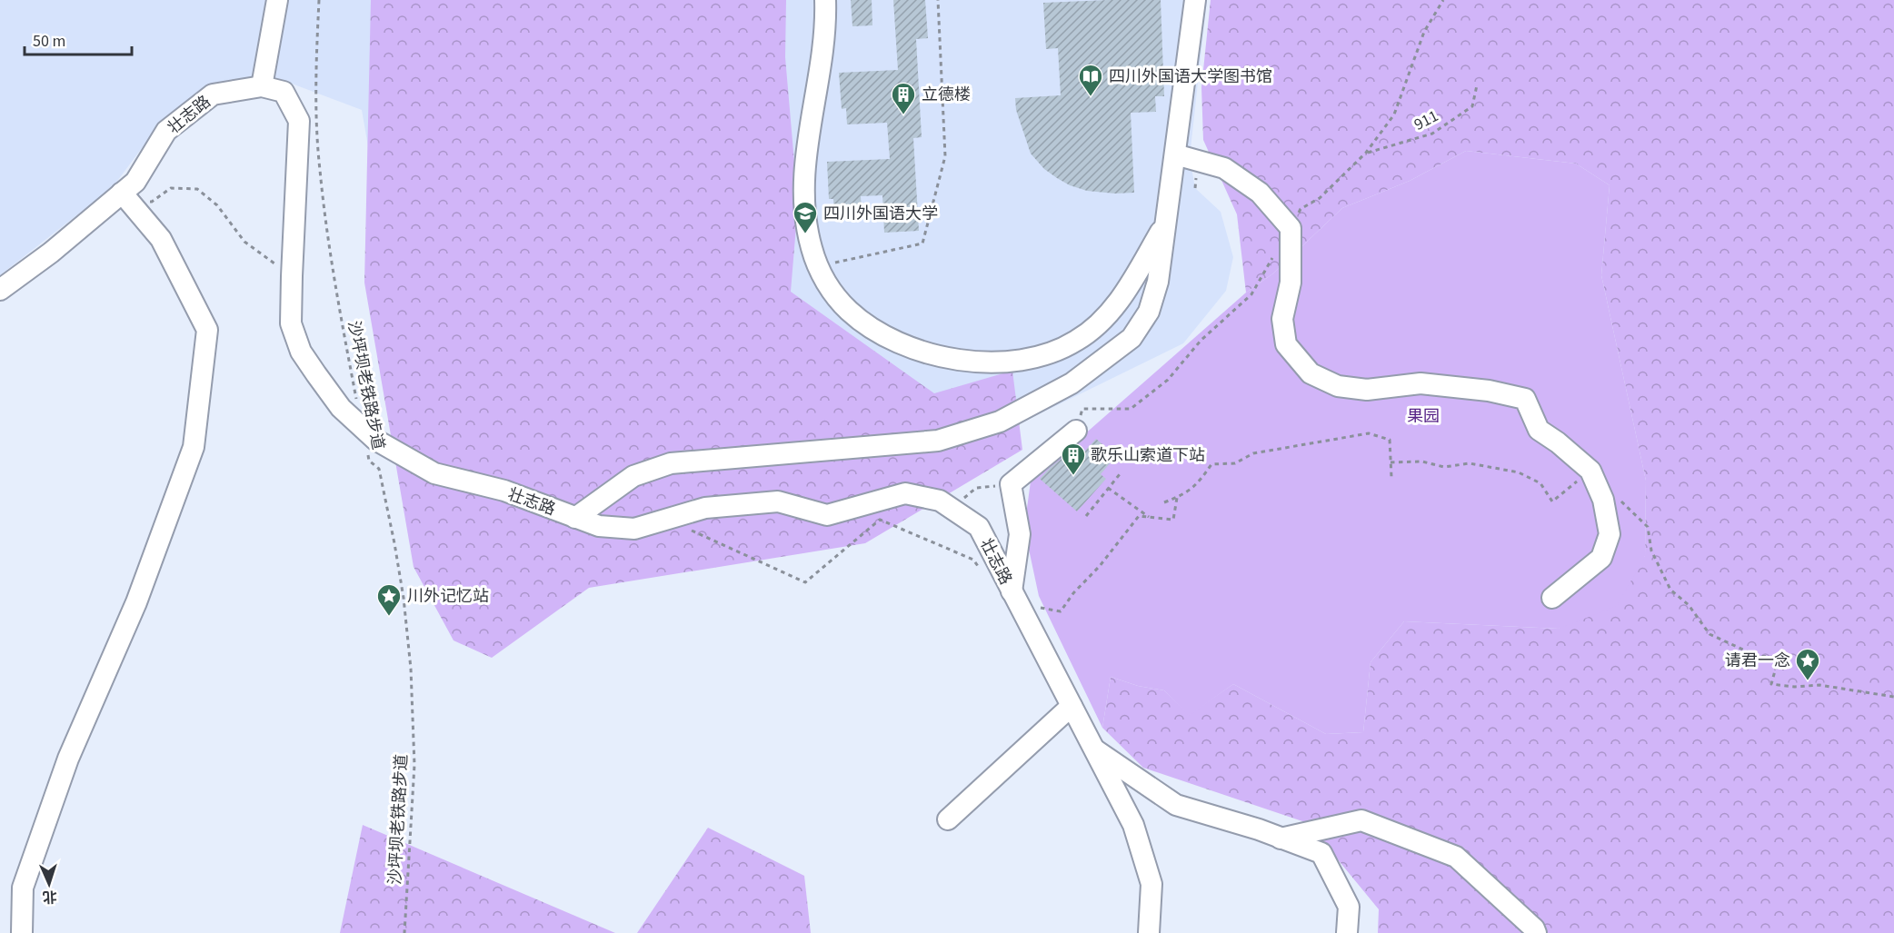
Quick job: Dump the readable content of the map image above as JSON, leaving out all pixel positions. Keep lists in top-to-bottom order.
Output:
{
  "streets": {
    "street": ["壮志路"],
    "path": ["911", "沙坪坝老铁路步道"]
  },
  "crossings": [
    ["壮志路", "沙坪坝老铁路步道"]
  ],
  "parks": ["果园"],
  "places": {
    "library": ["四川外国语大学图书馆"],
    "building": ["立德楼", "歌乐山索道下站"],
    "school or university": ["四川外国语大学"],
    "place": ["川外记忆站", "请君一念"]
  },
  "scale_bar": "50 m",
  "north": "bottom"
}
